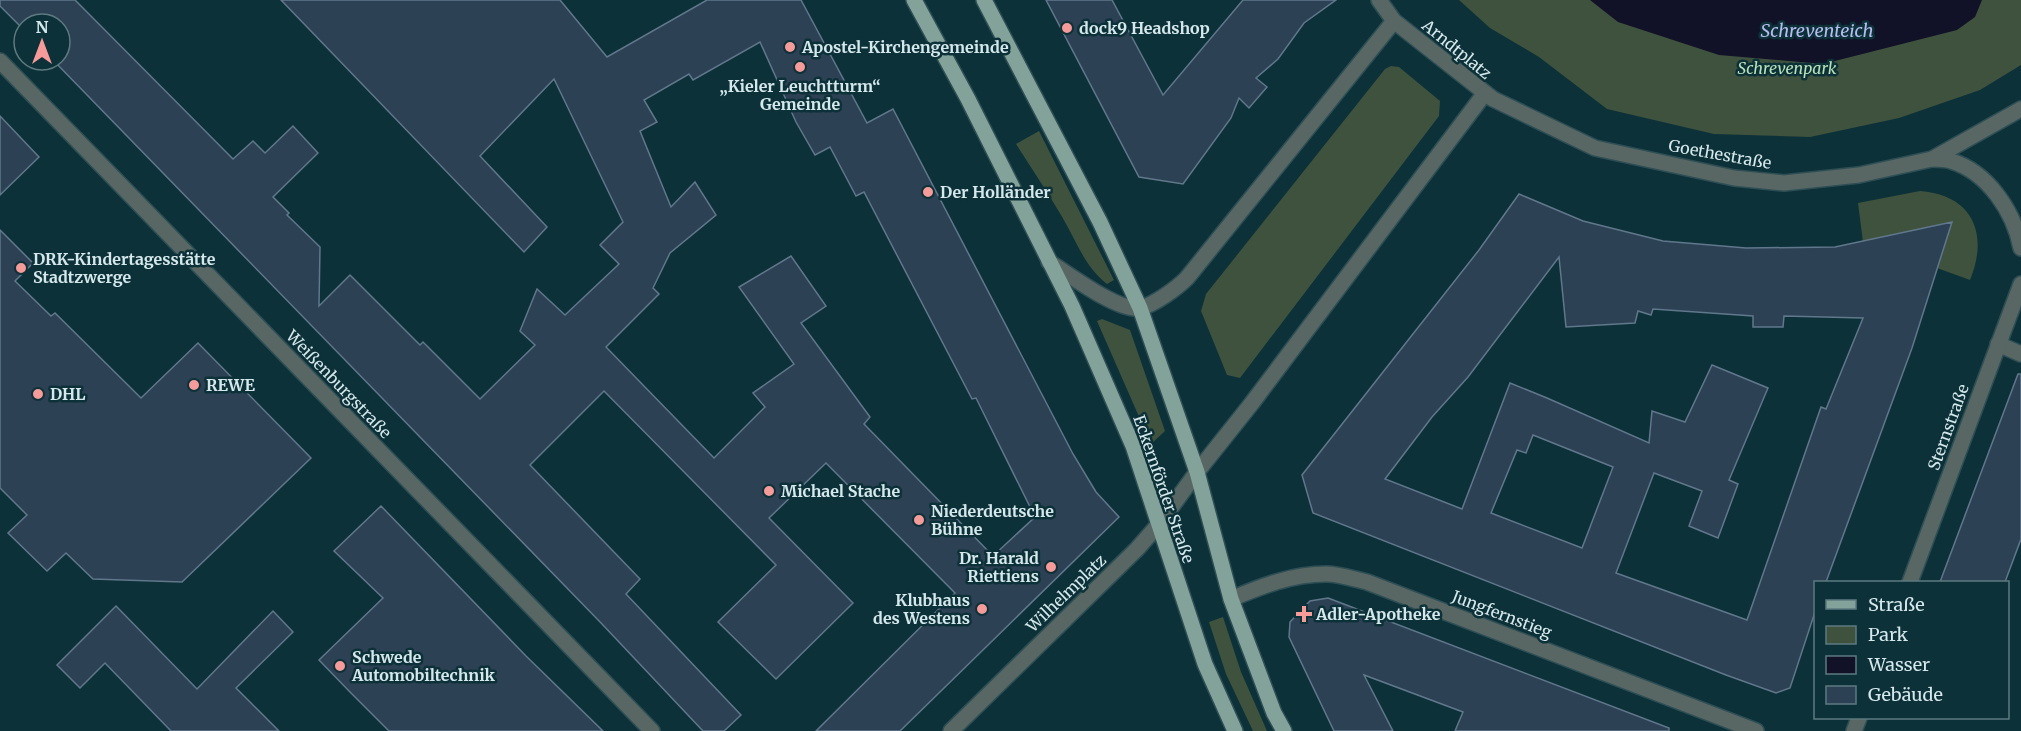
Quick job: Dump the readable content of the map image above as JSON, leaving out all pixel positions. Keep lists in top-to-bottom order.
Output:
{
  "streets": {
    "main road": ["Eckernförder Straße"],
    "street": [
      "Arndtplatz",
      "Goethestraße",
      "Weißenburgstraße",
      "Sternstraße",
      "Wilhelmplatz",
      "Jungfernstieg"
    ]
  },
  "crossings": [
    ["Arndtplatz", "Goethestraße"],
    ["Arndtplatz", "Eckernförder Straße"],
    ["Arndtplatz", "Wilhelmplatz"],
    ["Eckernförder Straße", "Wilhelmplatz"],
    ["Eckernförder Straße", "Jungfernstieg"]
  ],
  "water": ["Schreventeich"],
  "parks": ["Schrevenpark"],
  "places": {
    "other": [
      "dock9 Headshop",
      "Apostel-Kirchengemeinde",
      "„Kieler Leuchtturm“ Gemeinde",
      "Der Holländer",
      "DRK-Kindertagesstätte Stadtzwerge",
      "REWE",
      "DHL",
      "Michael Stache",
      "Niederdeutsche Bühne",
      "Dr. Harald Riettiens",
      "Klubhaus des Westens",
      "Schwede Automobiltechnik"
    ],
    "health": ["Adler-Apotheke"]
  },
  "legend": [
    "Straße",
    "Park",
    "Wasser",
    "Gebäude"
  ],
  "north": "top"
}
